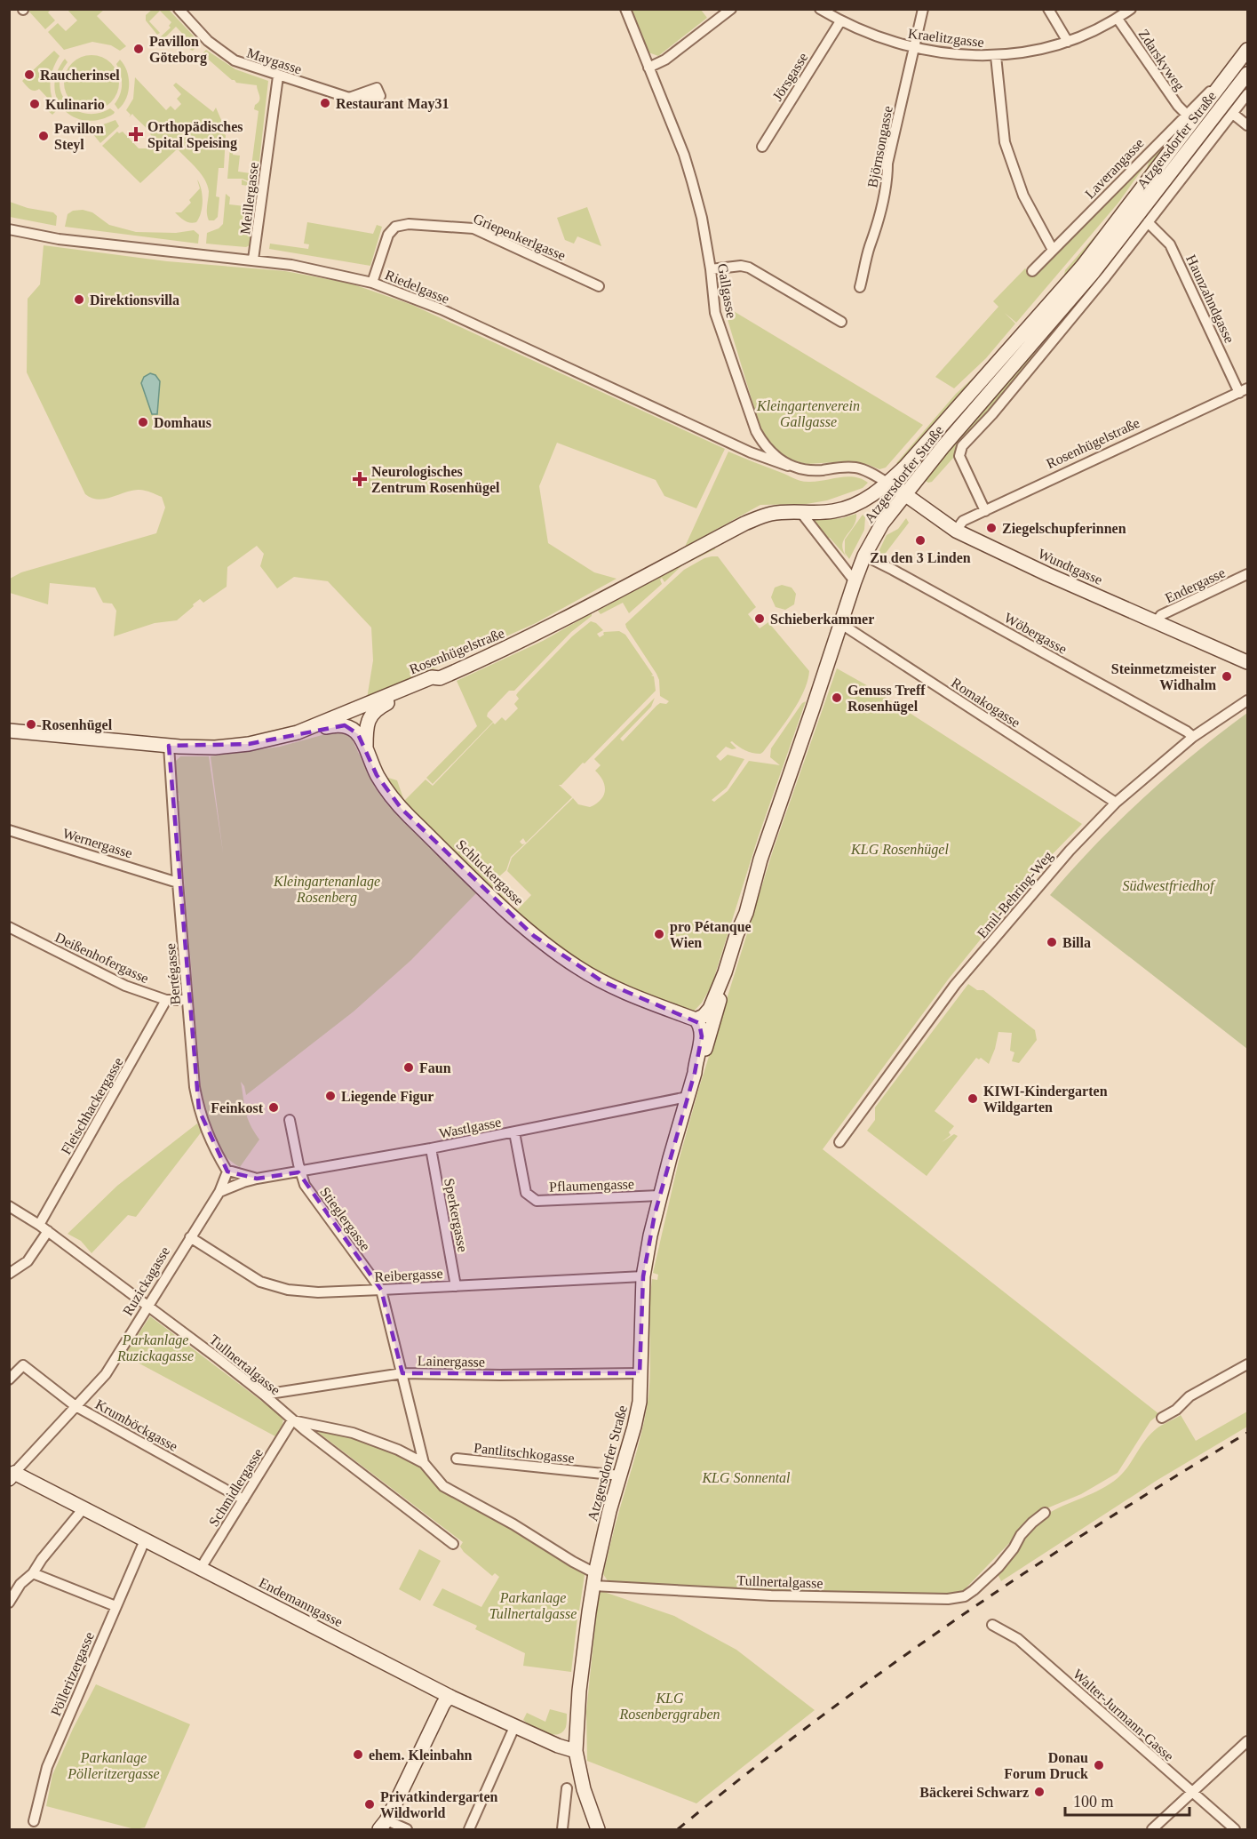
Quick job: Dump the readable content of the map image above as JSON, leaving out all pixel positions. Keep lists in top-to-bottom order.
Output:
{
  "streets": {
    "main road": [
      "Atzgersdorfer Straße",
      "Rosenhügelstraße",
      "Wundtgasse",
      "Schluckergasse",
      "Endemanngasse"
    ],
    "street": [
      "Kraelitzgasse",
      "Zdarskyweg",
      "Maygasse",
      "Jörsgasse",
      "Björnsongasse",
      "Laverangasse",
      "Meillergasse",
      "Griepenkerlgasse",
      "Riedelgasse",
      "Gallgasse",
      "Haunzahndgasse",
      "Endergasse",
      "Wöbergasse",
      "Romakogasse",
      "Wernergasse",
      "Emil-Behring-Weg",
      "Deißenhofergasse",
      "Bertégasse",
      "Fleischhackergasse",
      "Wastlgasse",
      "Pflaumengasse",
      "Sperkergasse",
      "Stieglergasse",
      "Reibergasse",
      "Ruzickagasse",
      "Lainergasse",
      "Tullnertalgasse",
      "Krumböckgasse",
      "Pantlitschkogasse",
      "Schmidlergasse",
      "Pölleritzergasse",
      "Walter-Jurmann-Gasse"
    ]
  },
  "crossings": [
    ["Kraelitzgasse", "Zdarskyweg"],
    ["Kraelitzgasse", "Jörsgasse"],
    ["Kraelitzgasse", "Björnsongasse"],
    ["Zdarskyweg", "Laverangasse"],
    ["Maygasse", "Meillergasse"],
    ["Atzgersdorfer Straße", "Laverangasse"],
    ["Atzgersdorfer Straße", "Gallgasse"],
    ["Atzgersdorfer Straße", "Haunzahndgasse"],
    ["Atzgersdorfer Straße", "Rosenhügelstraße"],
    ["Atzgersdorfer Straße", "Wundtgasse"],
    ["Atzgersdorfer Straße", "Wöbergasse"],
    ["Atzgersdorfer Straße", "Romakogasse"],
    ["Atzgersdorfer Straße", "Schluckergasse"],
    ["Atzgersdorfer Straße", "Wastlgasse"],
    ["Atzgersdorfer Straße", "Pflaumengasse"],
    ["Atzgersdorfer Straße", "Reibergasse"],
    ["Atzgersdorfer Straße", "Lainergasse"],
    ["Atzgersdorfer Straße", "Tullnertalgasse"],
    ["Atzgersdorfer Straße", "Pantlitschkogasse"],
    ["Atzgersdorfer Straße", "Endemanngasse"],
    ["Meillergasse", "Riedelgasse"],
    ["Griepenkerlgasse", "Riedelgasse"],
    ["Riedelgasse", "Gallgasse"],
    ["Gallgasse", "Rosenhügelstraße"],
    ["Gallgasse", "Wundtgasse"],
    ["Haunzahndgasse", "Rosenhügelstraße"],
    ["Rosenhügelstraße", "Wundtgasse"],
    ["Rosenhügelstraße", "Schluckergasse"],
    ["Rosenhügelstraße", "Bertégasse"],
    ["Wundtgasse", "Endergasse"],
    ["Wöbergasse", "Emil-Behring-Weg"],
    ["Romakogasse", "Emil-Behring-Weg"],
    ["Wernergasse", "Bertégasse"],
    ["Deißenhofergasse", "Bertégasse"],
    ["Deißenhofergasse", "Fleischhackergasse"],
    ["Bertégasse", "Wastlgasse"],
    ["Fleischhackergasse", "Tullnertalgasse"],
    ["Wastlgasse", "Pflaumengasse"],
    ["Wastlgasse", "Sperkergasse"],
    ["Wastlgasse", "Stieglergasse"],
    ["Wastlgasse", "Ruzickagasse"],
    ["Sperkergasse", "Reibergasse"],
    ["Stieglergasse", "Reibergasse"],
    ["Stieglergasse", "Lainergasse"],
    ["Stieglergasse", "Tullnertalgasse"],
    ["Reibergasse", "Ruzickagasse"],
    ["Ruzickagasse", "Tullnertalgasse"],
    ["Ruzickagasse", "Krumböckgasse"],
    ["Ruzickagasse", "Endemanngasse"],
    ["Lainergasse", "Tullnertalgasse"],
    ["Tullnertalgasse", "Schmidlergasse"],
    ["Krumböckgasse", "Schmidlergasse"],
    ["Schmidlergasse", "Endemanngasse"],
    ["Endemanngasse", "Pölleritzergasse"]
  ],
  "parks": [
    "Kleingartenverein Gallgasse",
    "KLG Rosenhügel",
    "Kleingartenanlage Rosenberg",
    "Südwestfriedhof",
    "Parkanlage Ruzickagasse",
    "KLG Sonnental",
    "Parkanlage Tullnertalgasse",
    "KLG Rosenberggraben",
    "Parkanlage Pölleritzergasse"
  ],
  "places": {
    "other": [
      "Pavillon Göteborg",
      "Raucherinsel",
      "Restaurant May31",
      "Kulinario",
      "Pavillon Steyl",
      "Direktionsvilla",
      "Domhaus",
      "Ziegelschupferinnen",
      "Zu den 3 Linden",
      "Schieberkammer",
      "Steinmetzmeister Widhalm",
      "Genuss Treff Rosenhügel",
      "Rosenhügel",
      "pro Pétanque Wien",
      "Billa",
      "Faun",
      "Liegende Figur",
      "KIWI-Kindergarten Wildgarten",
      "Feinkost",
      "ehem. Kleinbahn",
      "Donau Forum Druck",
      "Bäckerei Schwarz",
      "Privatkindergarten Wildworld"
    ],
    "health": ["Orthopädisches Spital Speising", "Neurologisches Zentrum Rosenhügel"]
  },
  "scale_bar": "100 m"
}
